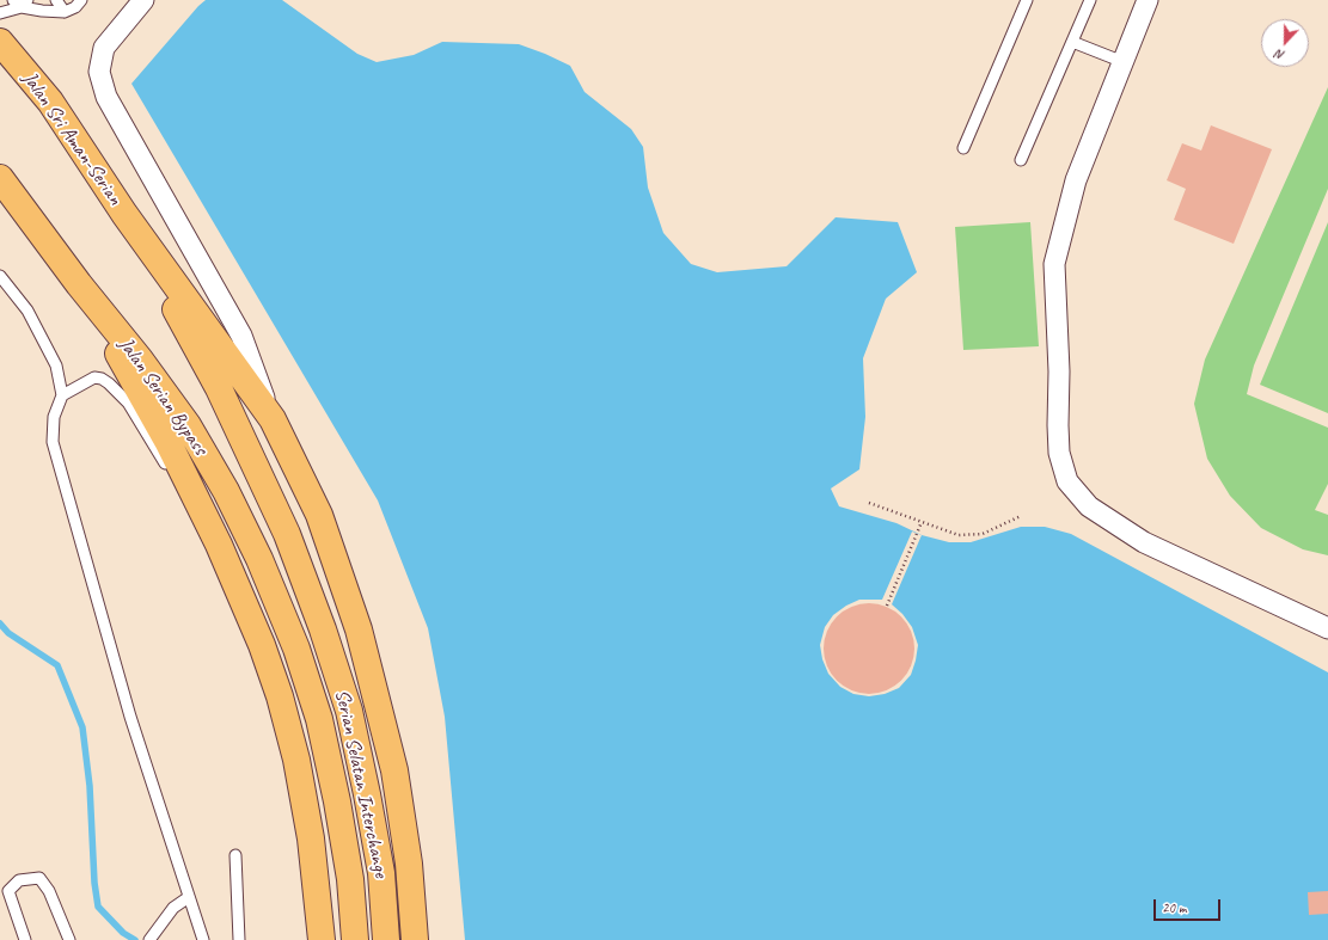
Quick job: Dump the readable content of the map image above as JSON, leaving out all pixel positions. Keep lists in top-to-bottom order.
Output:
{
  "streets": {
    "highway": ["Jalan Sri Aman-Serian", "Jalan Serian Bypass", "Serian Selatan Interchange"]
  },
  "crossings": [
    ["Jalan Sri Aman-Serian", "Serian Selatan Interchange"],
    ["Jalan Serian Bypass", "Serian Selatan Interchange"]
  ],
  "scale_bar": "20 m",
  "north": "bottom"
}
